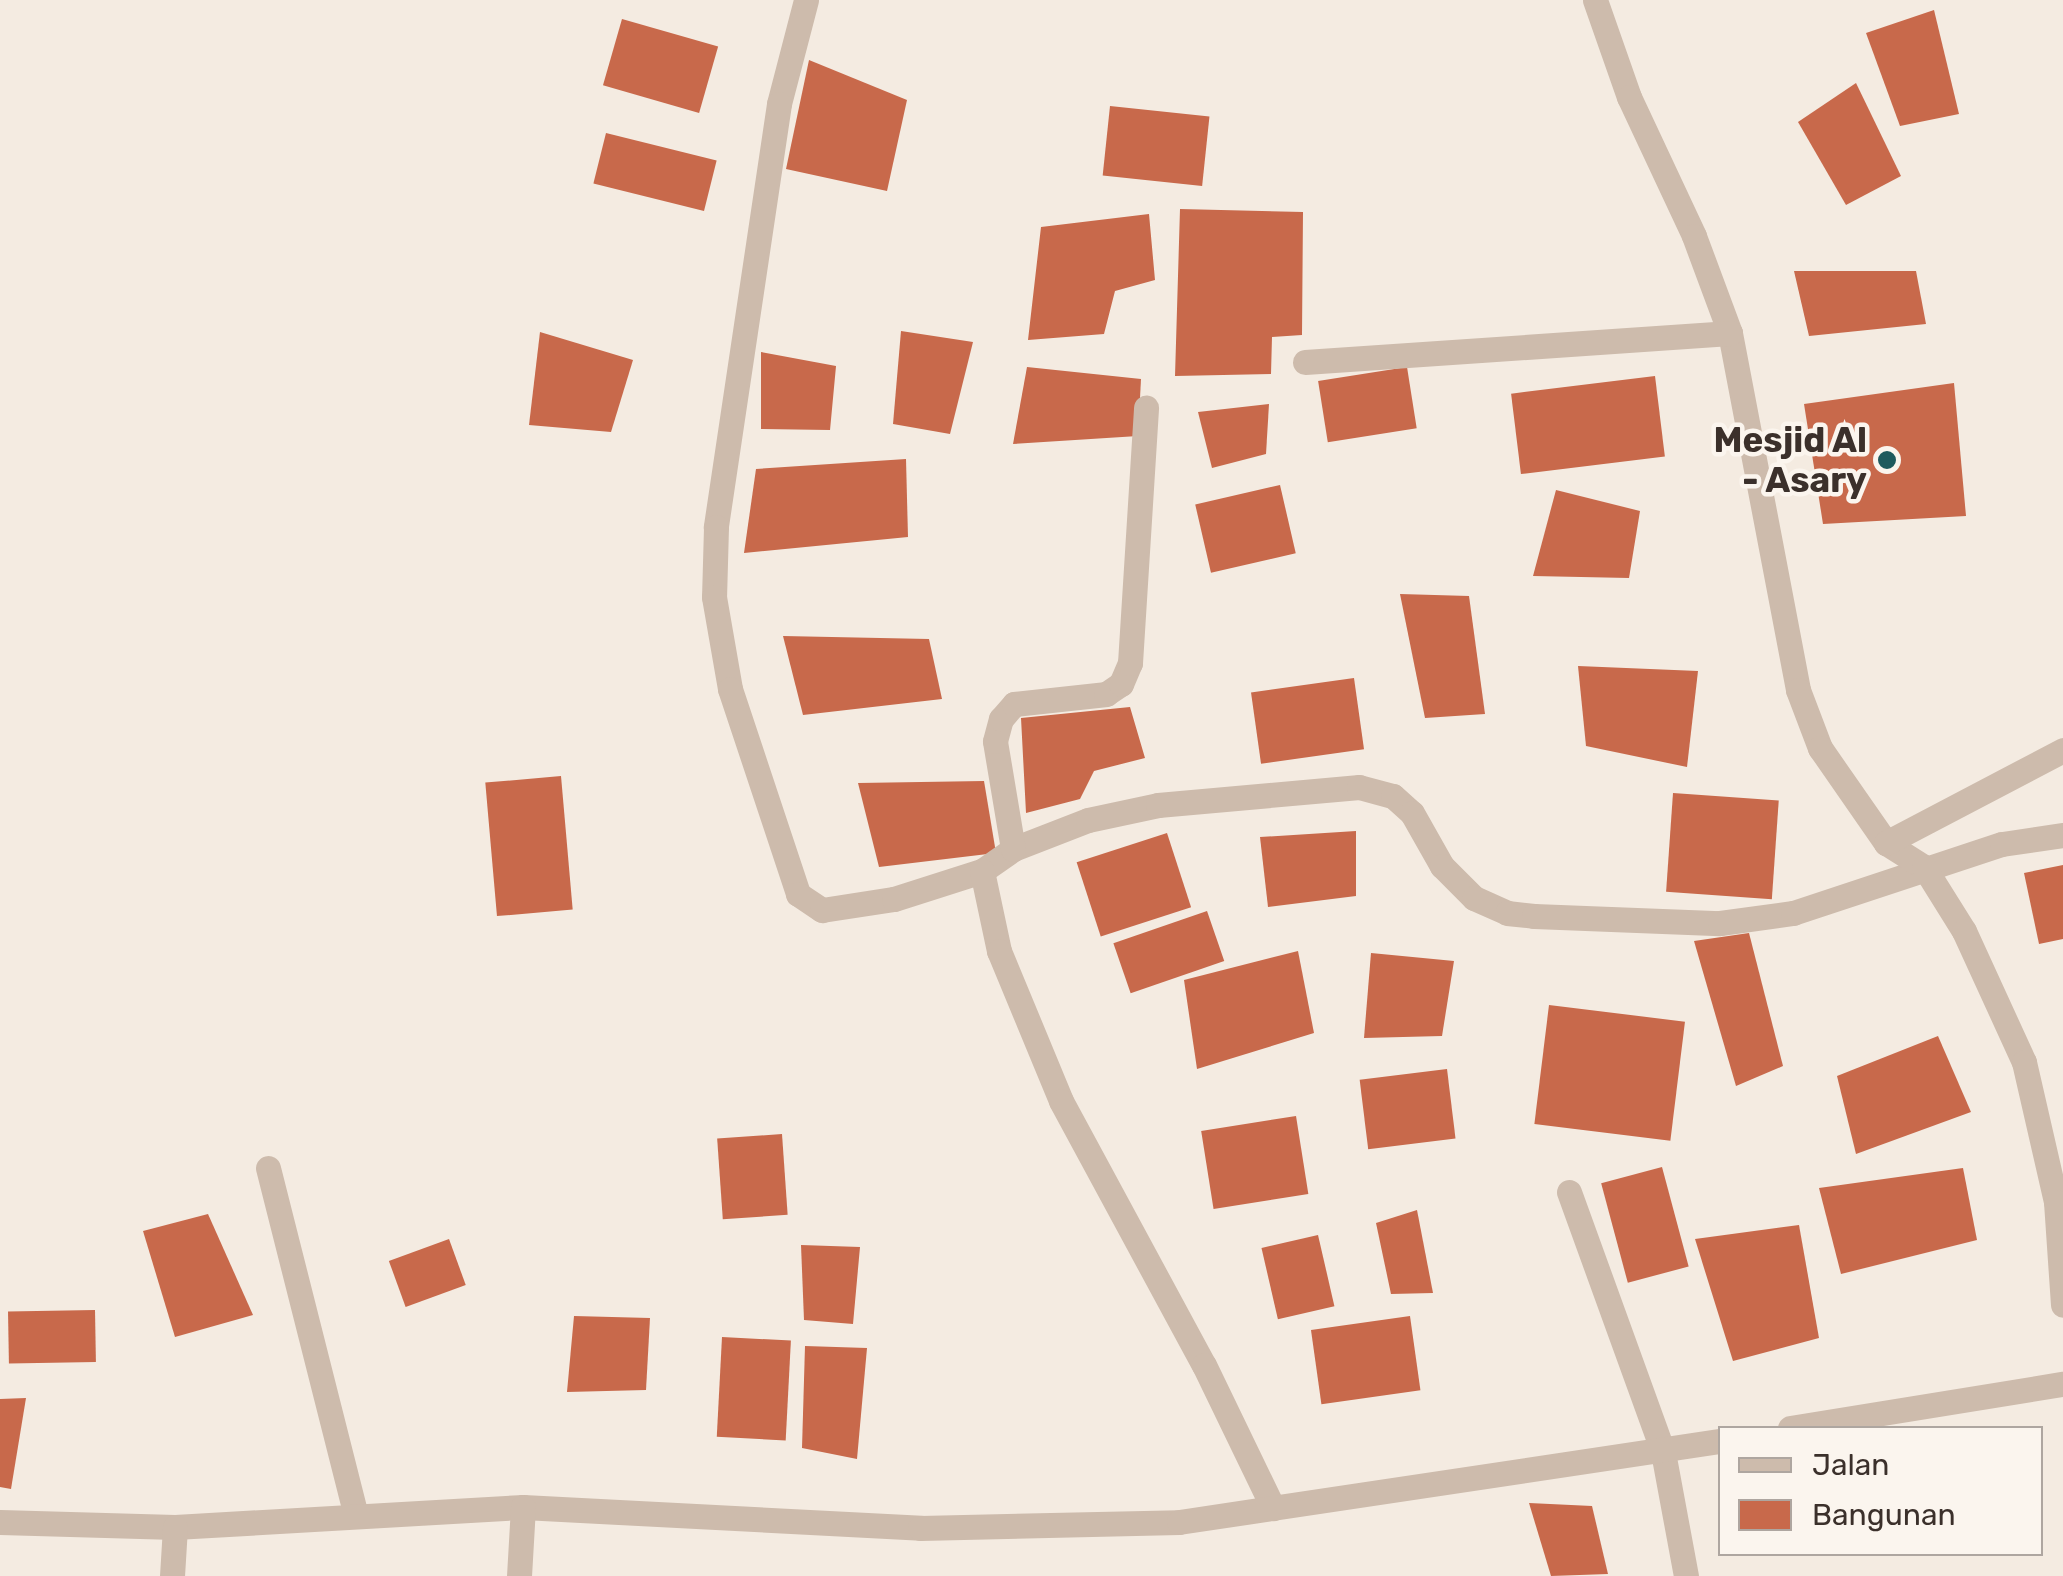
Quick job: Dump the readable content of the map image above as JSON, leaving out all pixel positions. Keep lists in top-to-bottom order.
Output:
{
  "places": ["Mesjid Al - Asary"],
  "legend": ["Jalan", "Bangunan"]
}
